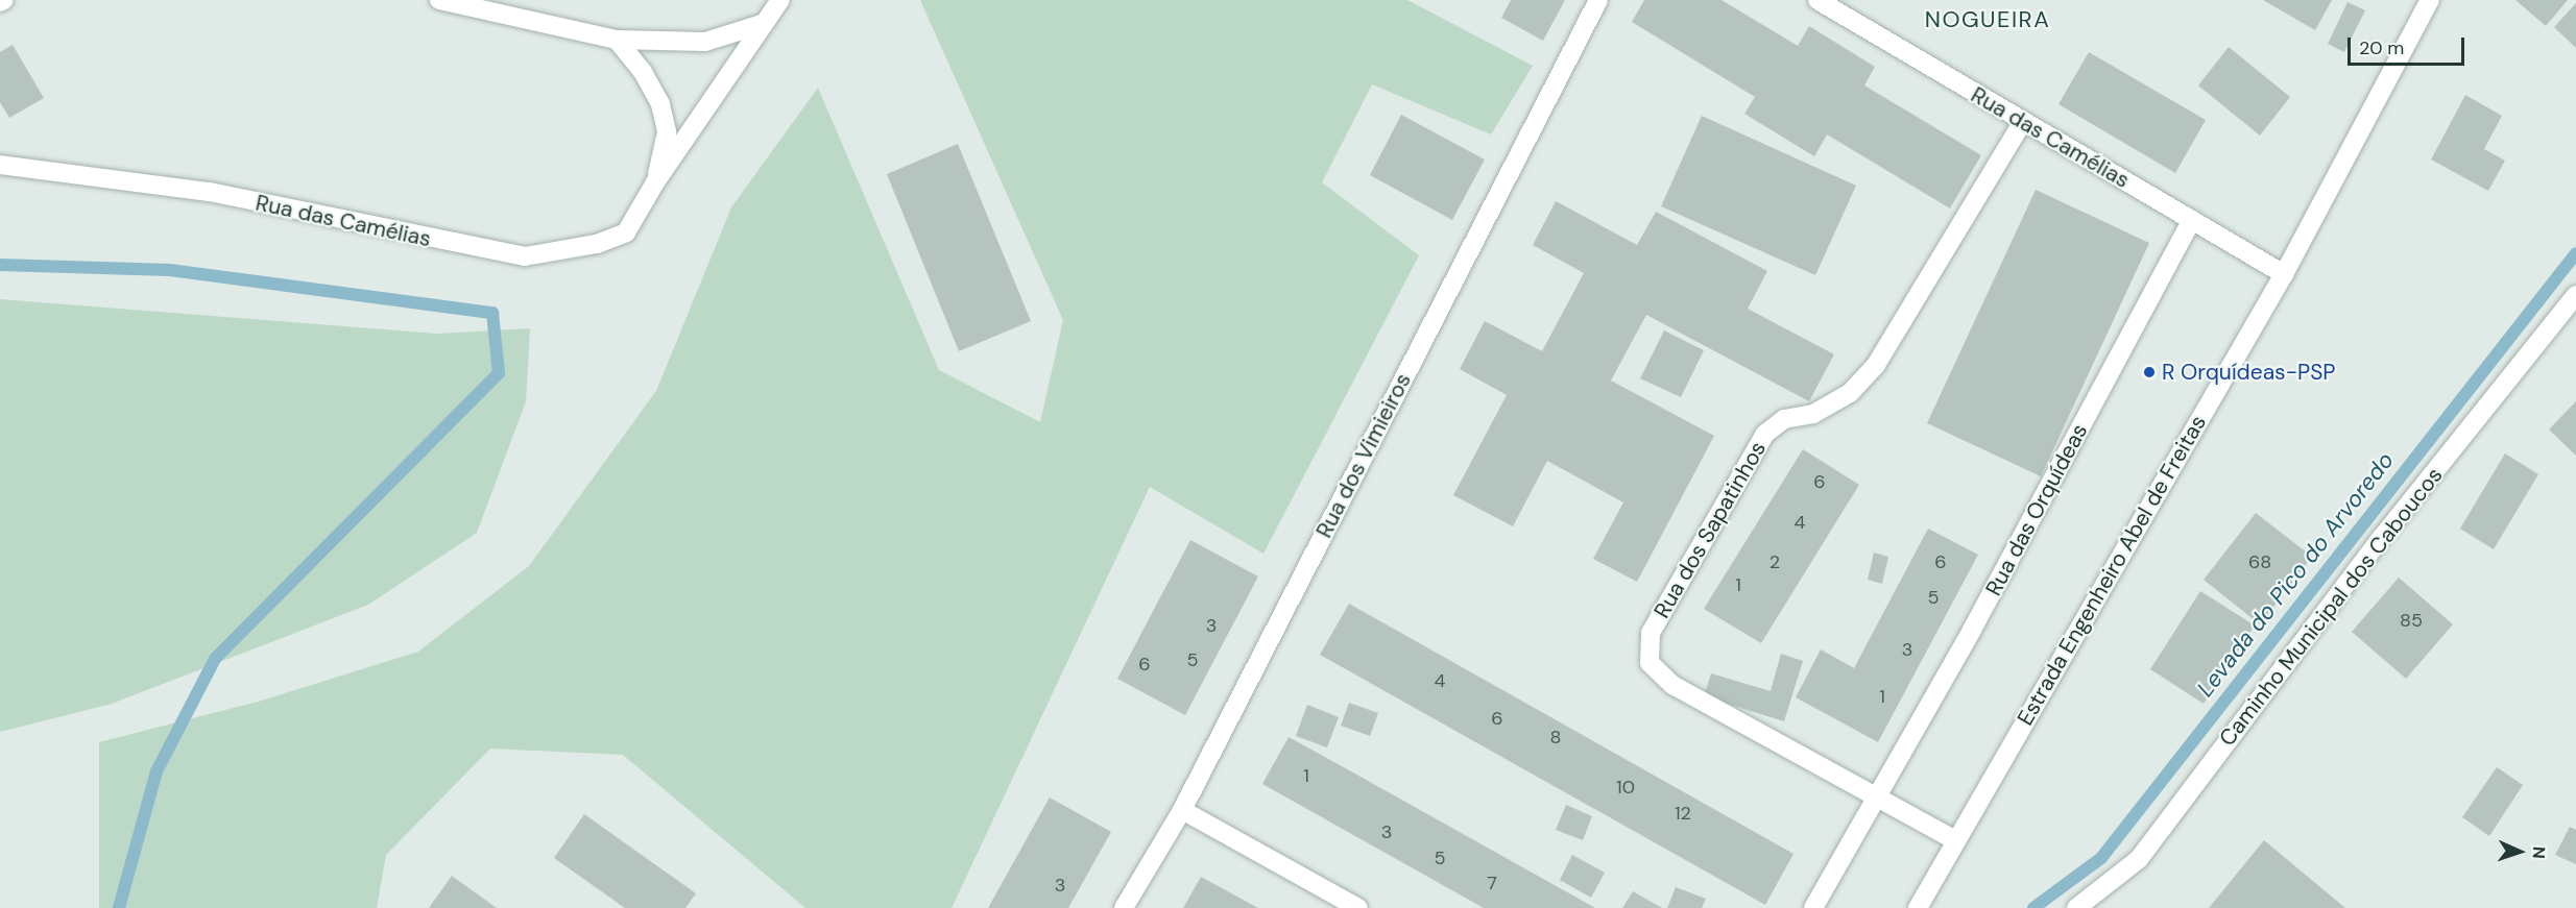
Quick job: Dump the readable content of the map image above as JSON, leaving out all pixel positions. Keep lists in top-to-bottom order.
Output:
{
  "streets": {
    "street": [
      "Rua das Camélias",
      "Rua dos Vimieiros",
      "Rua das Orquídeas",
      "Rua dos Sapatinhos",
      "Estrada Engenheiro Abel de Freitas",
      "Caminho Municipal dos Caboucos"
    ]
  },
  "crossings": [
    ["Rua das Camélias", "Rua das Orquídeas"],
    ["Rua das Camélias", "Rua dos Sapatinhos"],
    ["Rua das Camélias", "Estrada Engenheiro Abel de Freitas"],
    ["Rua das Orquídeas", "Rua dos Sapatinhos"],
    ["Rua dos Sapatinhos", "Estrada Engenheiro Abel de Freitas"]
  ],
  "districts": ["NOGUEIRA"],
  "water": ["Levada do Pico do Arvoredo"],
  "places": ["R Orquídeas-PSP"],
  "house_numbers": [
    "6",
    "4",
    "2",
    "6",
    "68",
    "1",
    "5",
    "85",
    "3",
    "3",
    "5",
    "6",
    "4",
    "1",
    "6",
    "8",
    "1",
    "10",
    "12",
    "3",
    "5",
    "7",
    "3"
  ],
  "scale_bar": "20 m",
  "north": "right"
}
